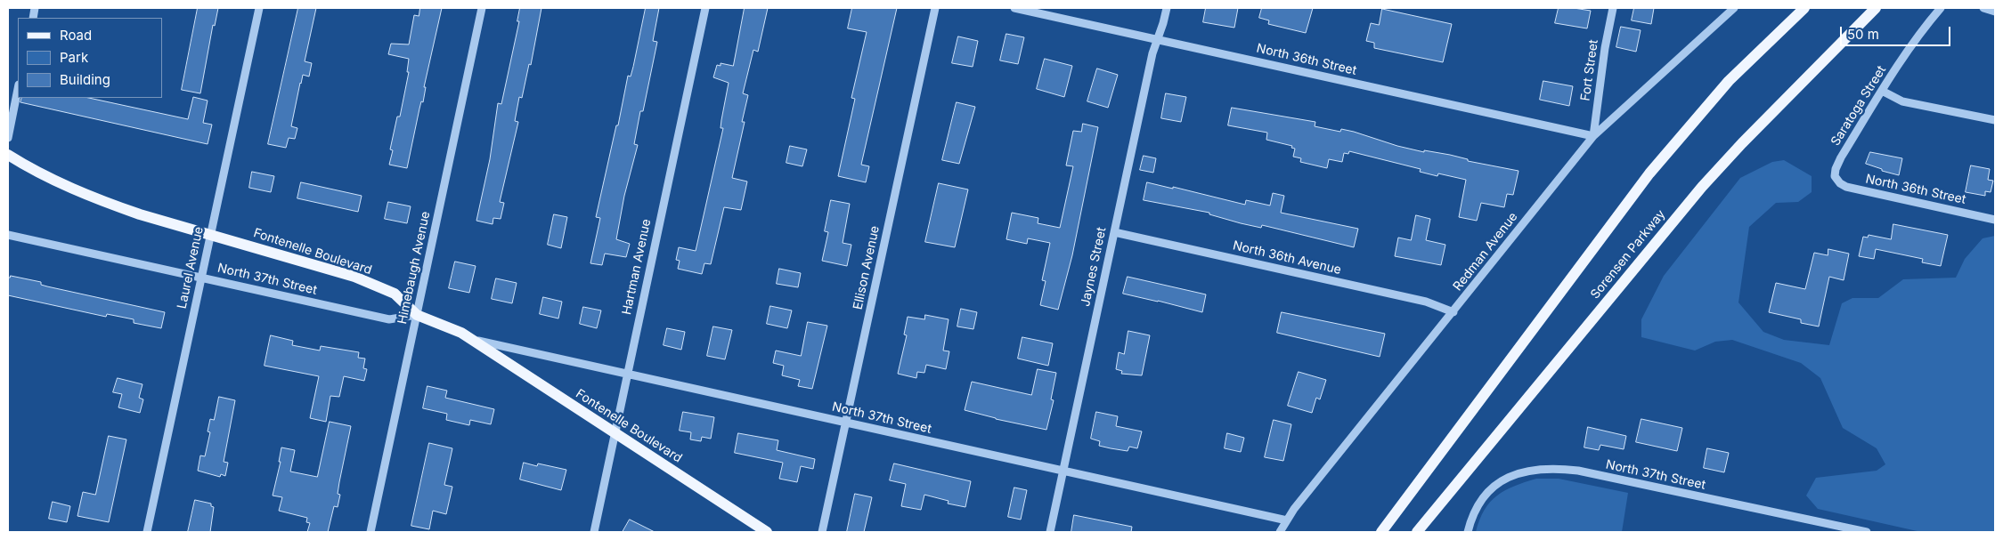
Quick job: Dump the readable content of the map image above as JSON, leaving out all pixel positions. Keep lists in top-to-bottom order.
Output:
{
  "streets": {
    "main road": ["Fontenelle Boulevard", "Sorensen Parkway"],
    "street": [
      "North 36th Street",
      "Fort Street",
      "Saratoga Street",
      "Redman Avenue",
      "North 36th Avenue",
      "Hartman Avenue",
      "Jaynes Street",
      "Laurel Avenue",
      "Himebaugh Avenue",
      "Ellison Avenue",
      "North 37th Street"
    ]
  },
  "crossings": [
    ["North 36th Street", "Fort Street"],
    ["North 36th Street", "Saratoga Street"],
    ["North 36th Street", "Redman Avenue"],
    ["North 36th Street", "Jaynes Street"],
    ["Fort Street", "Redman Avenue"],
    ["Fontenelle Boulevard", "Hartman Avenue"],
    ["Fontenelle Boulevard", "Laurel Avenue"],
    ["Fontenelle Boulevard", "Himebaugh Avenue"],
    ["Fontenelle Boulevard", "North 37th Street"],
    ["Redman Avenue", "North 36th Avenue"],
    ["Redman Avenue", "North 37th Street"],
    ["North 36th Avenue", "Jaynes Street"],
    ["Hartman Avenue", "North 37th Street"],
    ["Jaynes Street", "North 37th Street"],
    ["Laurel Avenue", "North 37th Street"],
    ["Himebaugh Avenue", "North 37th Street"],
    ["Ellison Avenue", "North 37th Street"]
  ],
  "legend": ["Road", "Park", "Building"],
  "scale_bar": "50 m"
}
